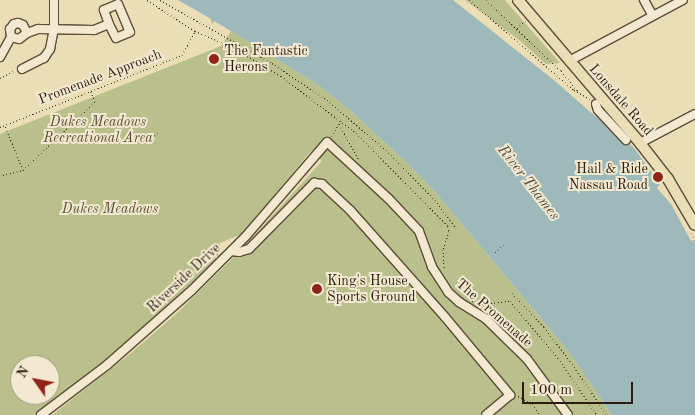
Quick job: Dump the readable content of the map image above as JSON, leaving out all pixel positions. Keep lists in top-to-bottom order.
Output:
{
  "streets": {
    "main road": ["Lonsdale Road"],
    "street": ["Riverside Drive", "The Promenade"],
    "path": ["Promenade Approach"]
  },
  "crossings": [
    ["Riverside Drive", "The Promenade"]
  ],
  "water": ["River Thames"],
  "parks": ["Dukes Meadows Recreational Area", "Dukes Meadows"],
  "places": ["The Fantastic Herons", "Hail & Ride Nassau Road", "King's House Sports Ground"],
  "scale_bar": "100 m",
  "north": "top left"
}
